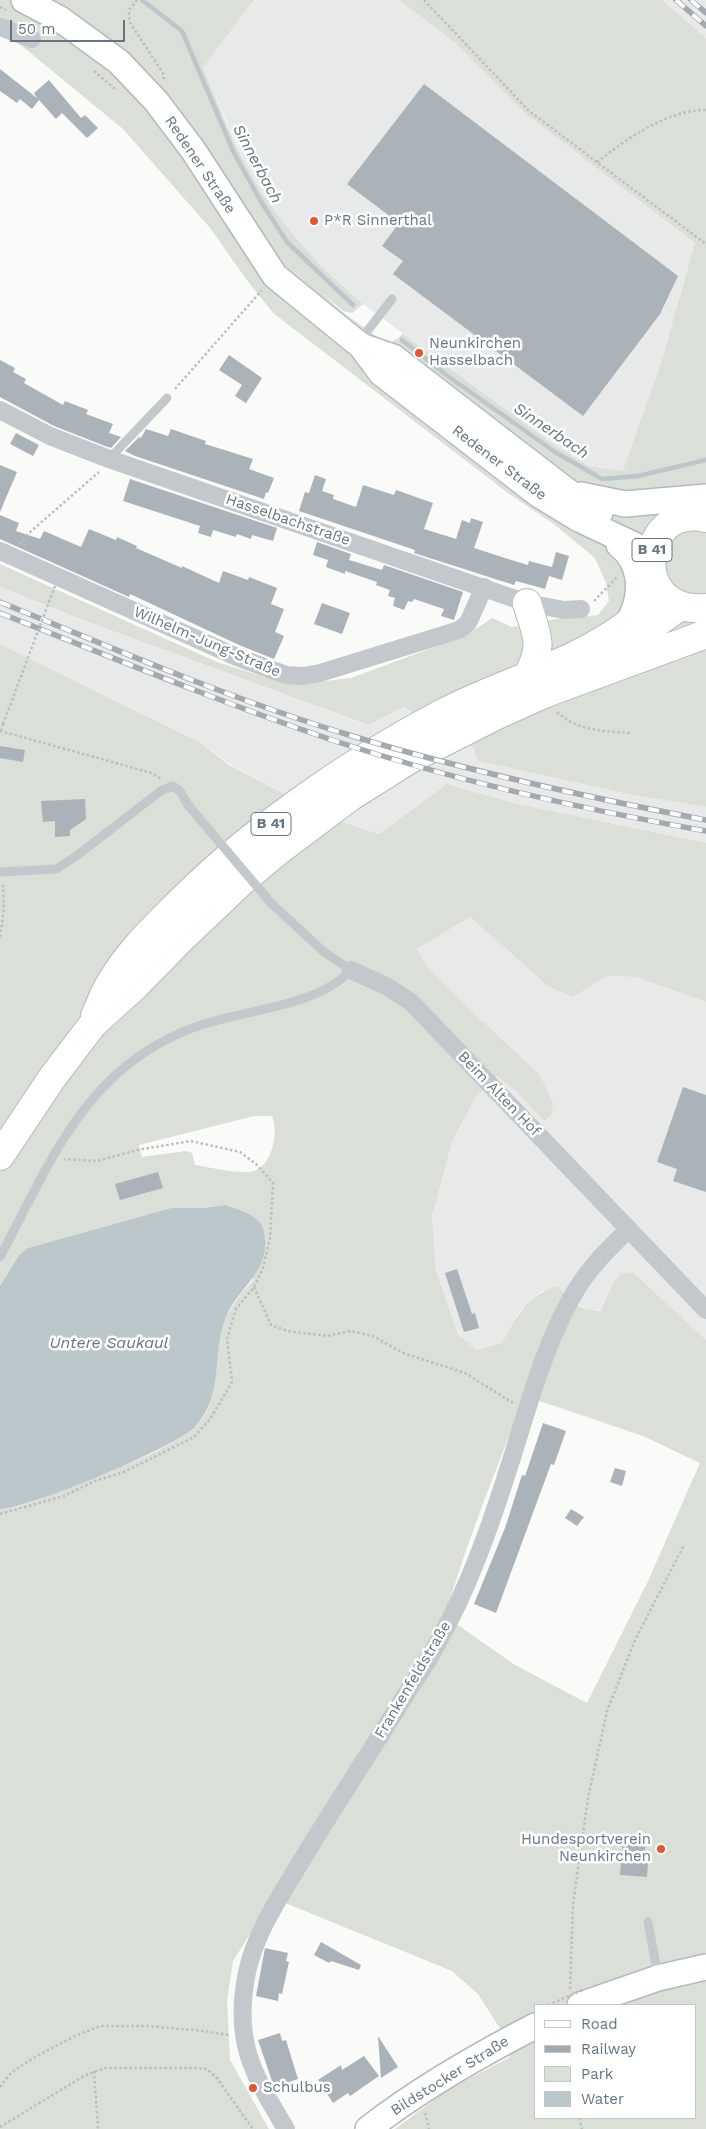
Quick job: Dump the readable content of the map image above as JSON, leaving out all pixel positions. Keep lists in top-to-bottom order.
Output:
{
  "streets": {
    "main road": ["Redener Straße", "B 41", "Bildstocker Straße"],
    "street": [
      "Hasselbachstraße",
      "Wilhelm-Jung-Straße",
      "Beim Alten Hof",
      "Frankenfeldstraße"
    ]
  },
  "crossings": [
    ["Redener Straße", "B 41"],
    ["Hasselbachstraße", "Wilhelm-Jung-Straße"],
    ["Beim Alten Hof", "Frankenfeldstraße"]
  ],
  "water": ["Sinnerbach", "Untere Saukaul"],
  "places": [
    "P*R Sinnerthal",
    "Neunkirchen Hasselbach",
    "Hundesportverein Neunkirchen",
    "Schulbus"
  ],
  "legend": [
    "Road",
    "Railway",
    "Park",
    "Water"
  ],
  "scale_bar": "50 m"
}
